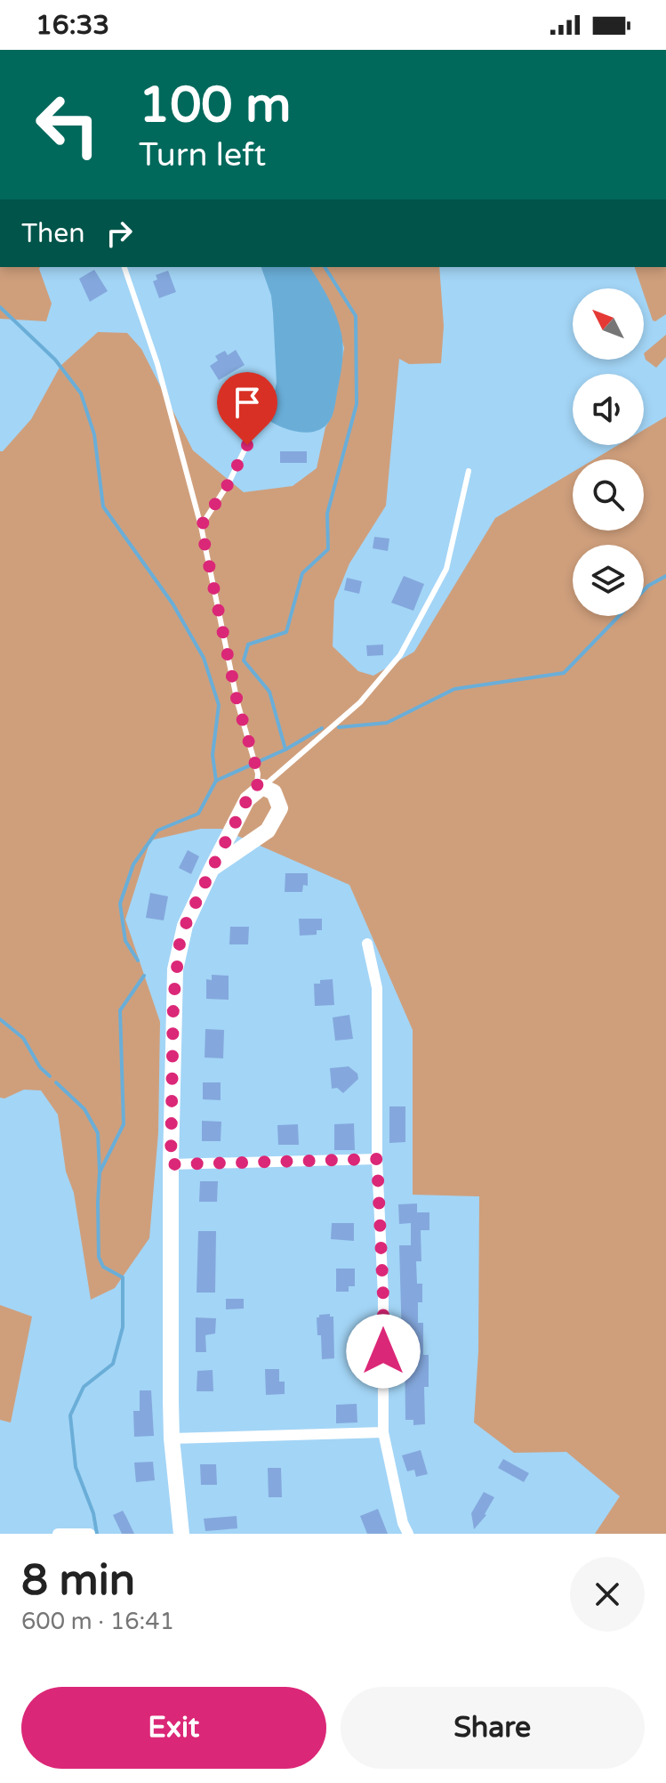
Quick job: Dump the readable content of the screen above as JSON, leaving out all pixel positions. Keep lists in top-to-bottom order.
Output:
{
  "north": "top left",
  "page": {
    "status": "16:33",
    "turn": ["100 m", "Turn left"],
    "then": "Then",
    "heading": ["8 min", "600 m · 16:41"],
    "buttons": ["Exit", "Share"]
  }
}
